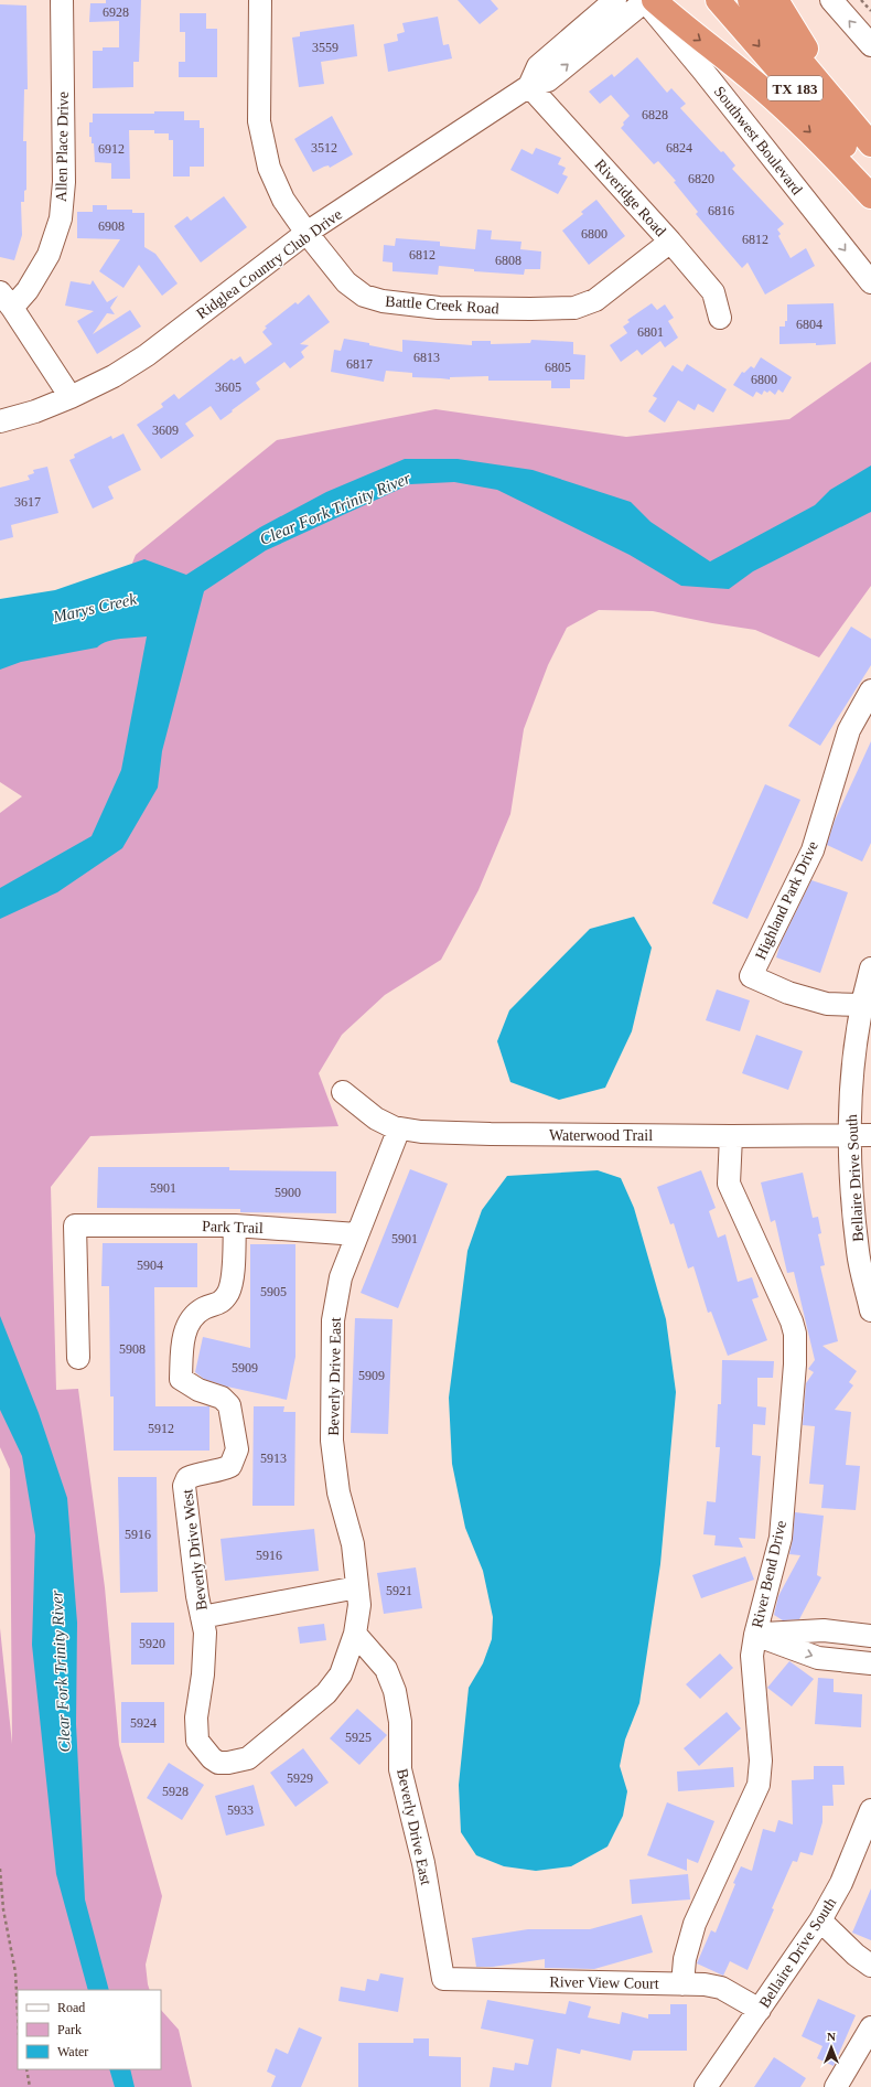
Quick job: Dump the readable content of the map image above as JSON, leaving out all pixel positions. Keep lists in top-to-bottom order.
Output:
{
  "streets": {
    "highway": ["TX 183"],
    "street": [
      "Southwest Boulevard",
      "Allen Place Drive",
      "Riveridge Road",
      "Ridglea Country Club Drive",
      "Battle Creek Road",
      "Highland Park Drive",
      "Waterwood Trail",
      "Bellaire Drive South",
      "Park Trail",
      "Beverly Drive East",
      "Beverly Drive West",
      "River Bend Drive",
      "River View Court"
    ]
  },
  "crossings": [
    ["Southwest Boulevard", "Ridglea Country Club Drive"],
    ["Allen Place Drive", "Ridglea Country Club Drive"],
    ["Riveridge Road", "Ridglea Country Club Drive"],
    ["Riveridge Road", "Battle Creek Road"],
    ["Ridglea Country Club Drive", "Battle Creek Road"],
    ["Highland Park Drive", "Bellaire Drive South"],
    ["Waterwood Trail", "Bellaire Drive South"],
    ["Waterwood Trail", "Beverly Drive East"],
    ["Waterwood Trail", "River Bend Drive"],
    ["Bellaire Drive South", "River View Court"],
    ["Park Trail", "Beverly Drive East"],
    ["Park Trail", "Beverly Drive West"],
    ["Beverly Drive East", "Beverly Drive West"],
    ["Beverly Drive East", "River View Court"],
    ["River Bend Drive", "River View Court"]
  ],
  "one_way": ["Southwest Boulevard"],
  "water": ["Clear Fork Trinity River", "Marys Creek"],
  "house_numbers": [
    "6928",
    "3559",
    "6828",
    "3512",
    "6824",
    "6912",
    "6820",
    "6816",
    "6908",
    "6800",
    "6812",
    "6812",
    "6808",
    "6804",
    "6801",
    "6813",
    "6817",
    "6805",
    "6800",
    "3605",
    "3609",
    "3617",
    "5901",
    "5900",
    "5901",
    "5904",
    "5905",
    "5908",
    "5909",
    "5909",
    "5912",
    "5913",
    "5916",
    "5916",
    "5921",
    "5920",
    "5924",
    "5925",
    "5929",
    "5928",
    "5933"
  ],
  "legend": ["Road", "Park", "Water"],
  "north": "top"
}
